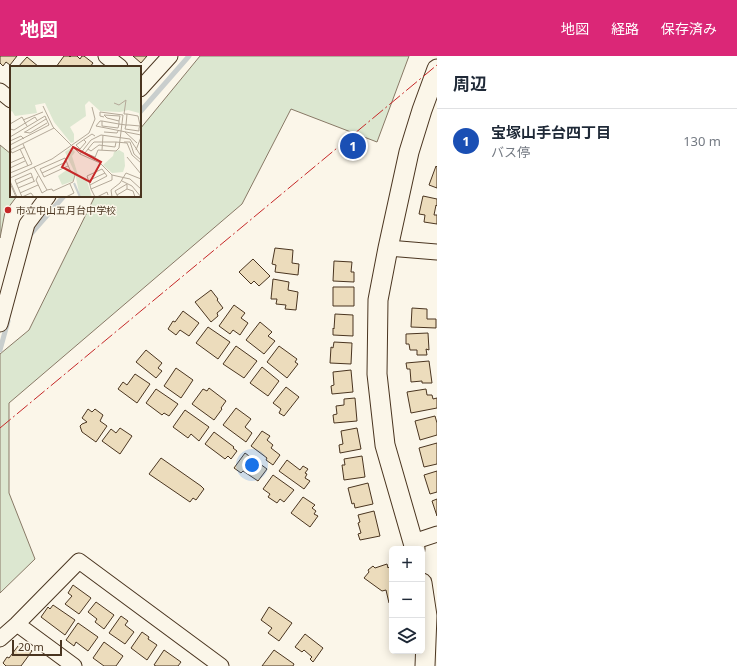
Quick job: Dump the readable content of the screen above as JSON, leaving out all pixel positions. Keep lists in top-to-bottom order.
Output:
{
  "places": ["市立中山五月台中学校"],
  "scale_bar": "20 m",
  "page": {
    "header": "地図",
    "nav": ["地図", "経路", "保存済み"],
    "heading": "周辺",
    "list": [
      {
        "mark": "1",
        "name": "宝塚山手台四丁目",
        "note": "バス停",
        "value": "130 m"
      }
    ],
    "pins": "1",
    "map_buttons": ["+", "−"],
    "scale": "20 m"
  }
}
